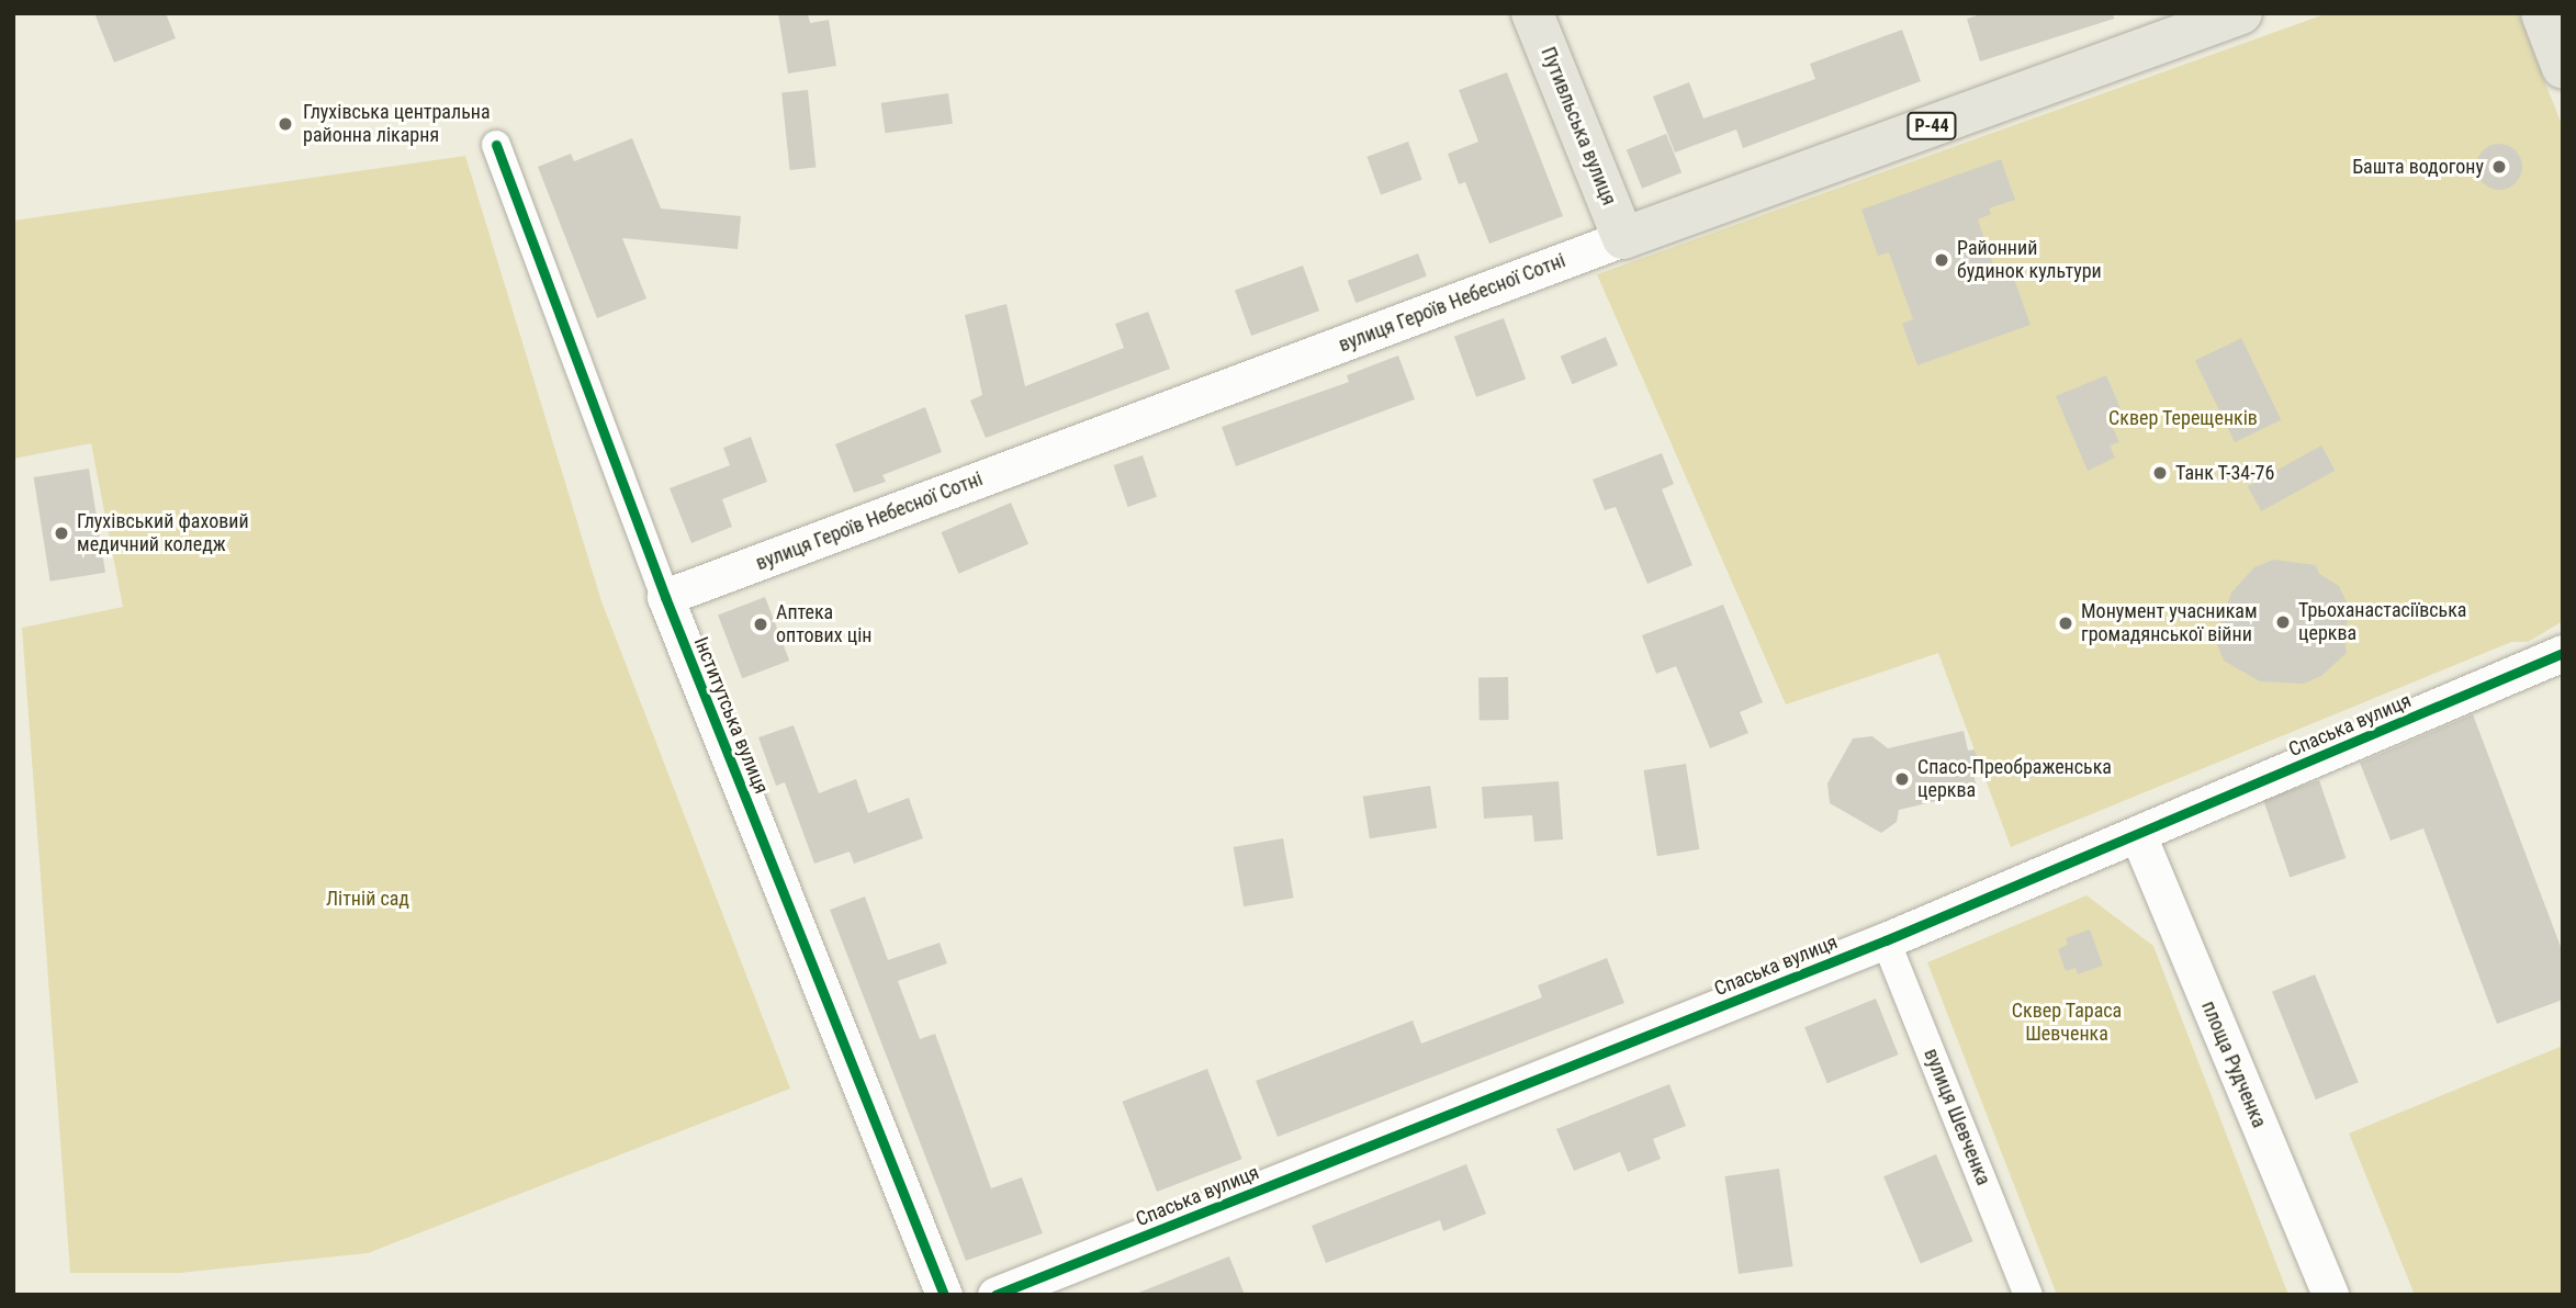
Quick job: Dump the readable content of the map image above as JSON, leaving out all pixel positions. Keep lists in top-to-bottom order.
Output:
{
  "streets": {
    "main road": ["Путивльська вулиця", "Р-44", "вулиця Героїв Небесної Сотні"],
    "street": [
      "Інститутська вулиця",
      "Спаська вулиця",
      "площа Рудченка",
      "вулиця Шевченка"
    ]
  },
  "crossings": [
    ["Путивльська вулиця", "вулиця Героїв Небесної Сотні"],
    ["вулиця Героїв Небесної Сотні", "Інститутська вулиця"],
    ["Спаська вулиця", "площа Рудченка"],
    ["Спаська вулиця", "вулиця Шевченка"]
  ],
  "parks": ["Сквер Терещенків", "Літній сад", "Сквер Тараса Шевченка"],
  "places": [
    "Глухівська центральна районна лікарня",
    "Башта водогону",
    "Районний будинок культури",
    "Танк Т-34-76",
    "Глухівський фаховий медичний коледж",
    "Трьоханастасіївська церква",
    "Монумент учасникам громадянської війни",
    "Аптека оптових цін",
    "Спасо-Преображенська церква"
  ]
}
